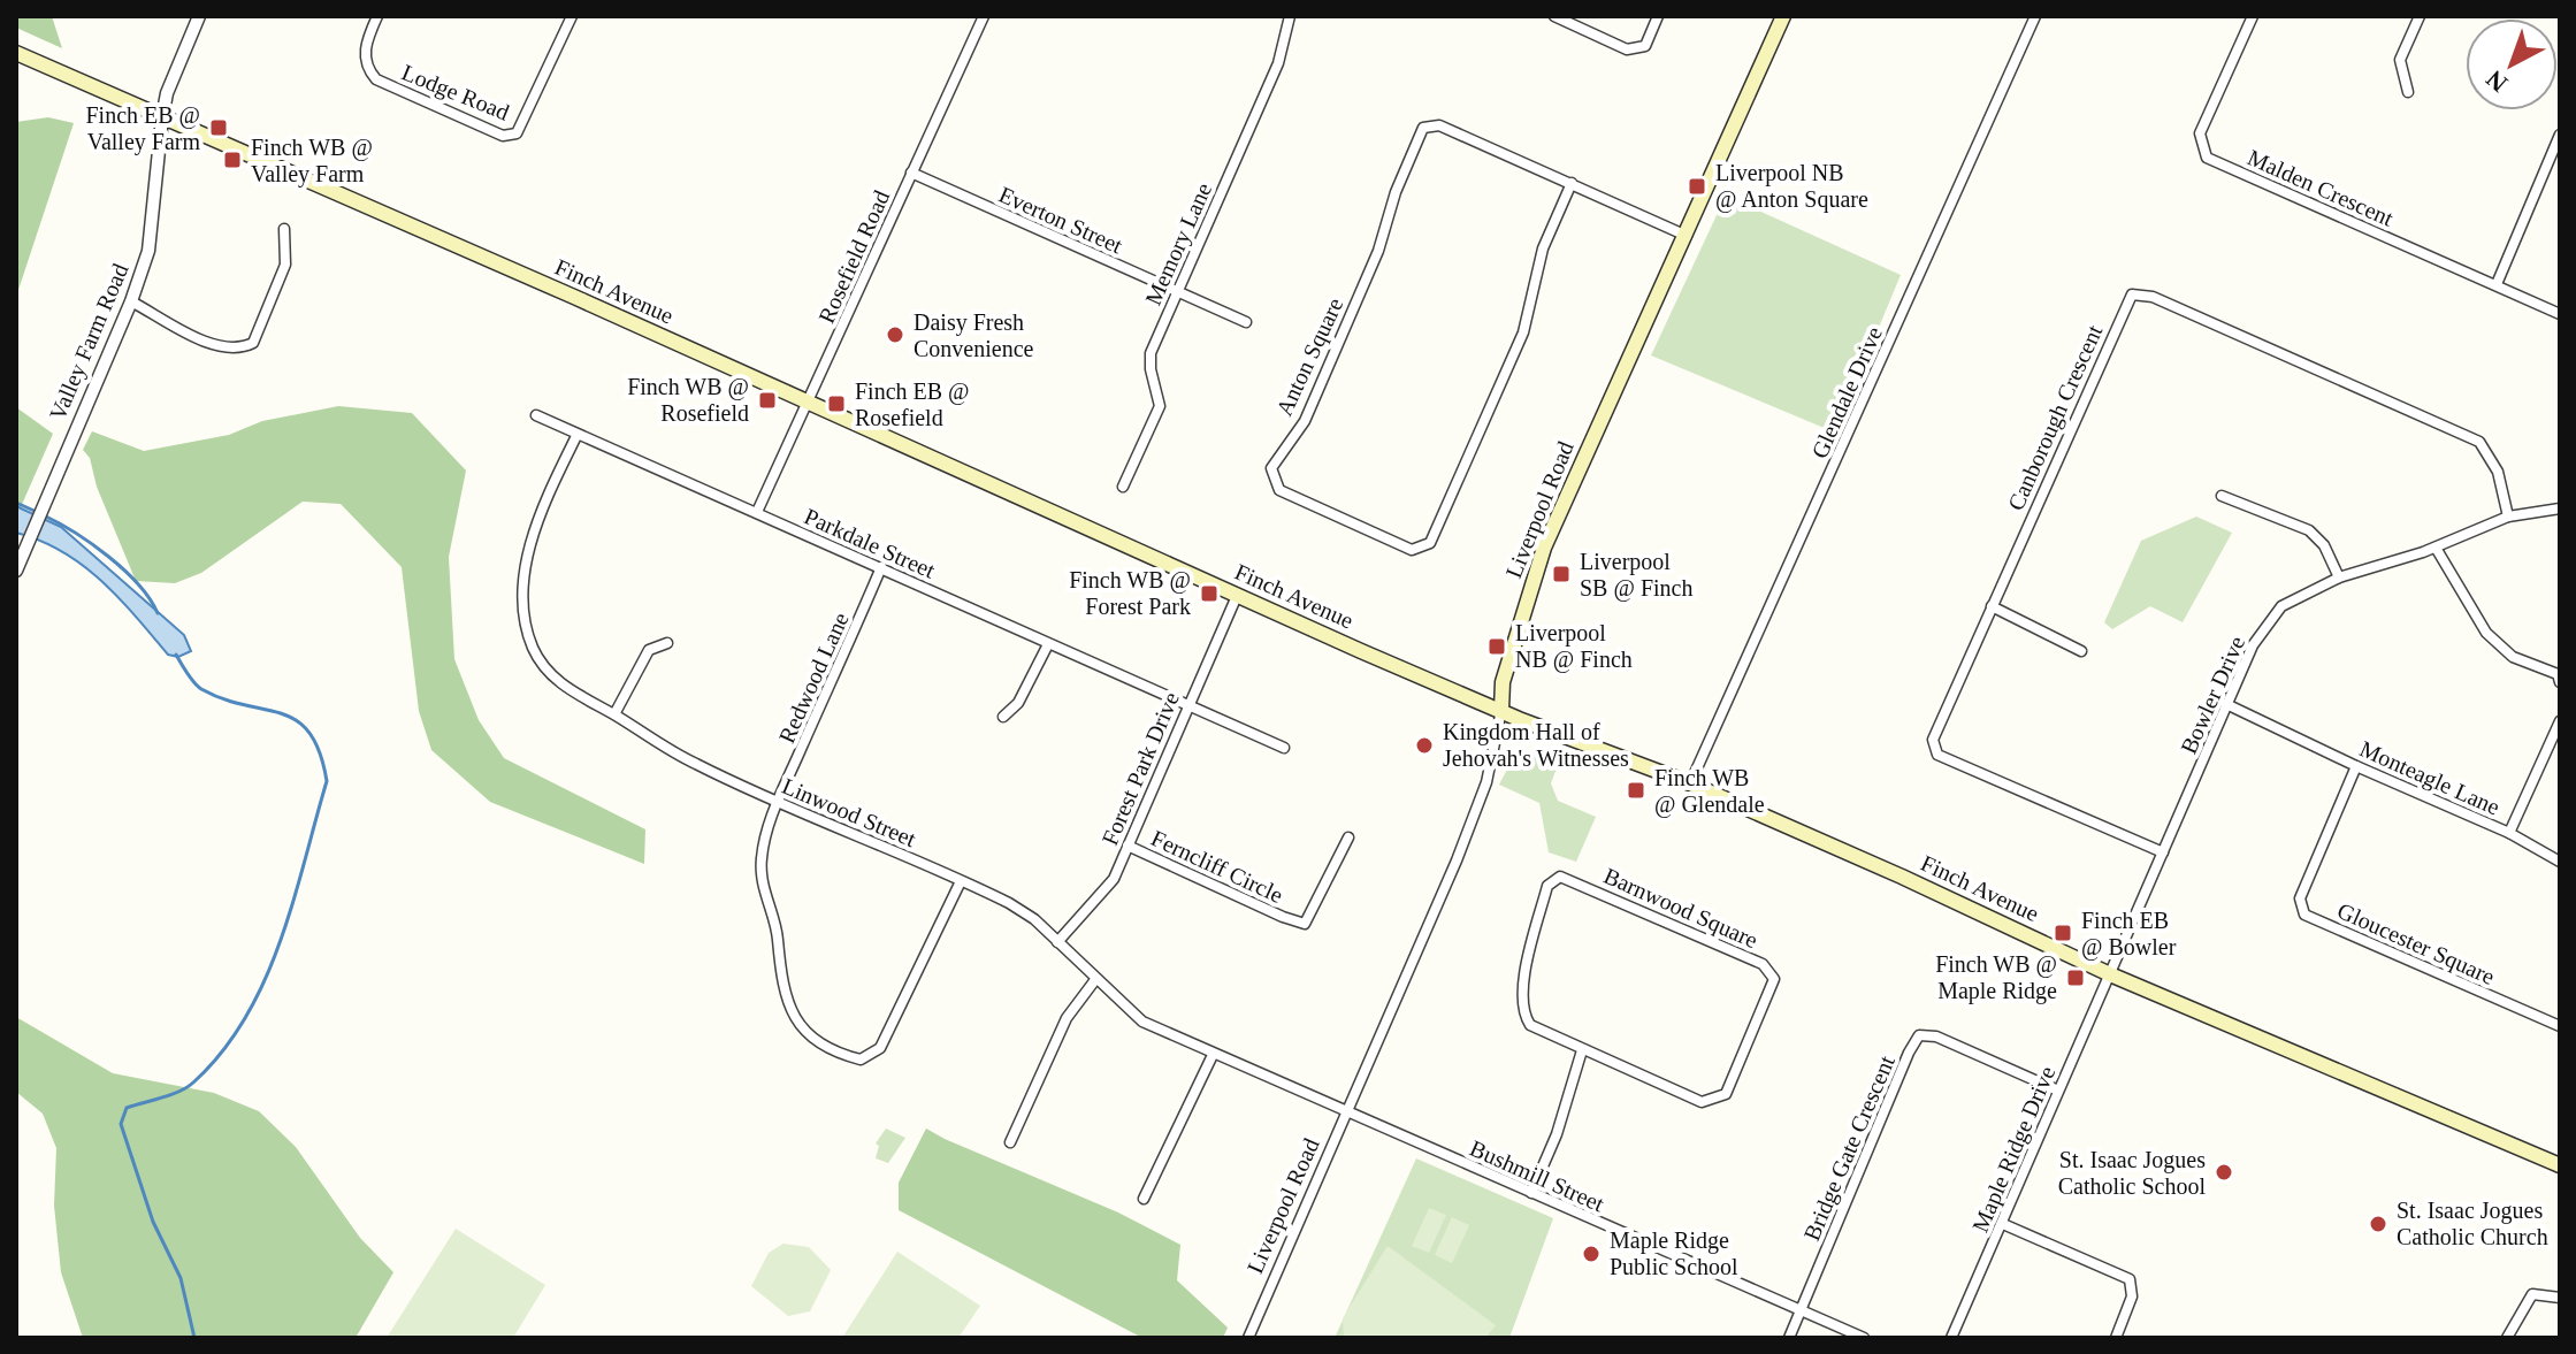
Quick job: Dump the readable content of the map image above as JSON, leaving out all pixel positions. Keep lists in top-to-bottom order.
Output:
{
  "streets": {
    "main road": ["Finch Avenue", "Liverpool Road"],
    "street": [
      "Lodge Road",
      "Malden Crescent",
      "Everton Street",
      "Memory Lane",
      "Rosefield Road",
      "Valley Farm Road",
      "Anton Square",
      "Glendale Drive",
      "Canborough Crescent",
      "Parkdale Street",
      "Redwood Lane",
      "Bowler Drive",
      "Forest Park Drive",
      "Monteagle Lane",
      "Linwood Street",
      "Ferncliff Circle",
      "Barnwood Square",
      "Gloucester Square",
      "Bridge Gate Crescent",
      "Maple Ridge Drive",
      "Bushmill Street"
    ]
  },
  "crossings": [
    ["Everton Street", "Memory Lane"],
    ["Everton Street", "Rosefield Road"],
    ["Rosefield Road", "Finch Avenue"],
    ["Rosefield Road", "Parkdale Street"],
    ["Finch Avenue", "Valley Farm Road"],
    ["Finch Avenue", "Glendale Drive"],
    ["Finch Avenue", "Liverpool Road"],
    ["Finch Avenue", "Bowler Drive"],
    ["Finch Avenue", "Forest Park Drive"],
    ["Finch Avenue", "Maple Ridge Drive"],
    ["Anton Square", "Liverpool Road"],
    ["Canborough Crescent", "Bowler Drive"],
    ["Liverpool Road", "Linwood Street"],
    ["Liverpool Road", "Bushmill Street"],
    ["Parkdale Street", "Redwood Lane"],
    ["Parkdale Street", "Forest Park Drive"],
    ["Parkdale Street", "Linwood Street"],
    ["Redwood Lane", "Linwood Street"],
    ["Bowler Drive", "Monteagle Lane"],
    ["Bowler Drive", "Maple Ridge Drive"],
    ["Forest Park Drive", "Linwood Street"],
    ["Forest Park Drive", "Ferncliff Circle"],
    ["Monteagle Lane", "Gloucester Square"],
    ["Linwood Street", "Bushmill Street"],
    ["Bridge Gate Crescent", "Maple Ridge Drive"],
    ["Bridge Gate Crescent", "Bushmill Street"]
  ],
  "places": {
    "transit": [
      "Finch EB @ Valley Farm",
      "Finch WB @ Valley Farm",
      "Liverpool NB @ Anton Square",
      "Finch WB @ Rosefield",
      "Finch EB @ Rosefield",
      "Liverpool SB @ Finch",
      "Finch WB @ Forest Park",
      "Liverpool NB @ Finch",
      "Finch WB @ Glendale",
      "Finch EB @ Bowler",
      "Finch WB @ Maple Ridge"
    ],
    "other": [
      "Daisy Fresh Convenience",
      "Kingdom Hall of Jehovah's Witnesses",
      "St. Isaac Jogues Catholic School",
      "St. Isaac Jogues Catholic Church",
      "Maple Ridge Public School"
    ]
  },
  "north": "bottom left"
}
